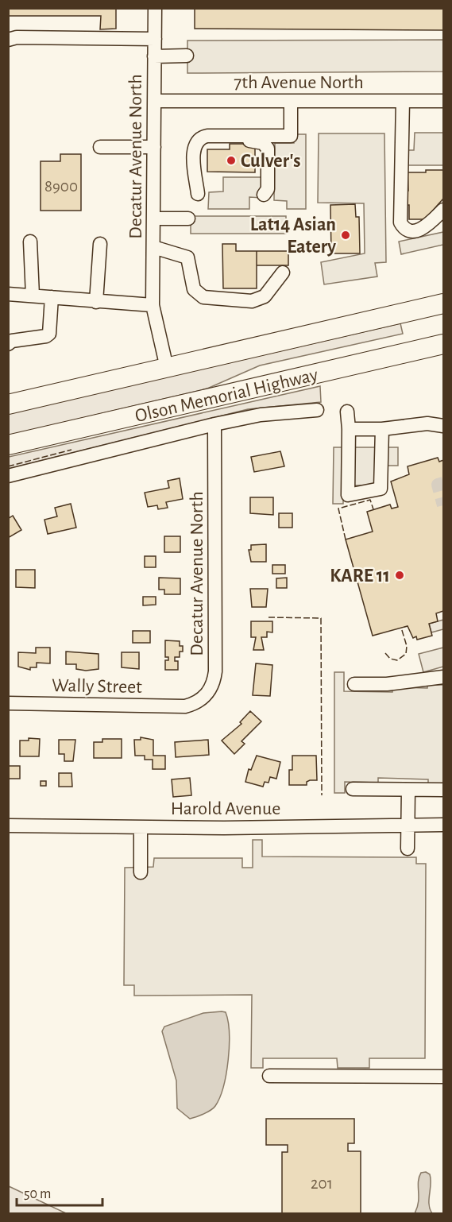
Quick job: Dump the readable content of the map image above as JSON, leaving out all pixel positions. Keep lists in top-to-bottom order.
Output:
{
  "streets": {
    "highway": ["Olson Memorial Highway"],
    "street": [
      "7th Avenue North",
      "Decatur Avenue North",
      "Wally Street",
      "Harold Avenue"
    ]
  },
  "crossings": [
    ["7th Avenue North", "Decatur Avenue North"],
    ["Decatur Avenue North", "Olson Memorial Highway"],
    ["Decatur Avenue North", "Wally Street"]
  ],
  "places": ["Culver's", "Lat14 Asian Eatery", "KARE 11"],
  "house_numbers": ["8900", "201"],
  "scale_bar": "50 m"
}
